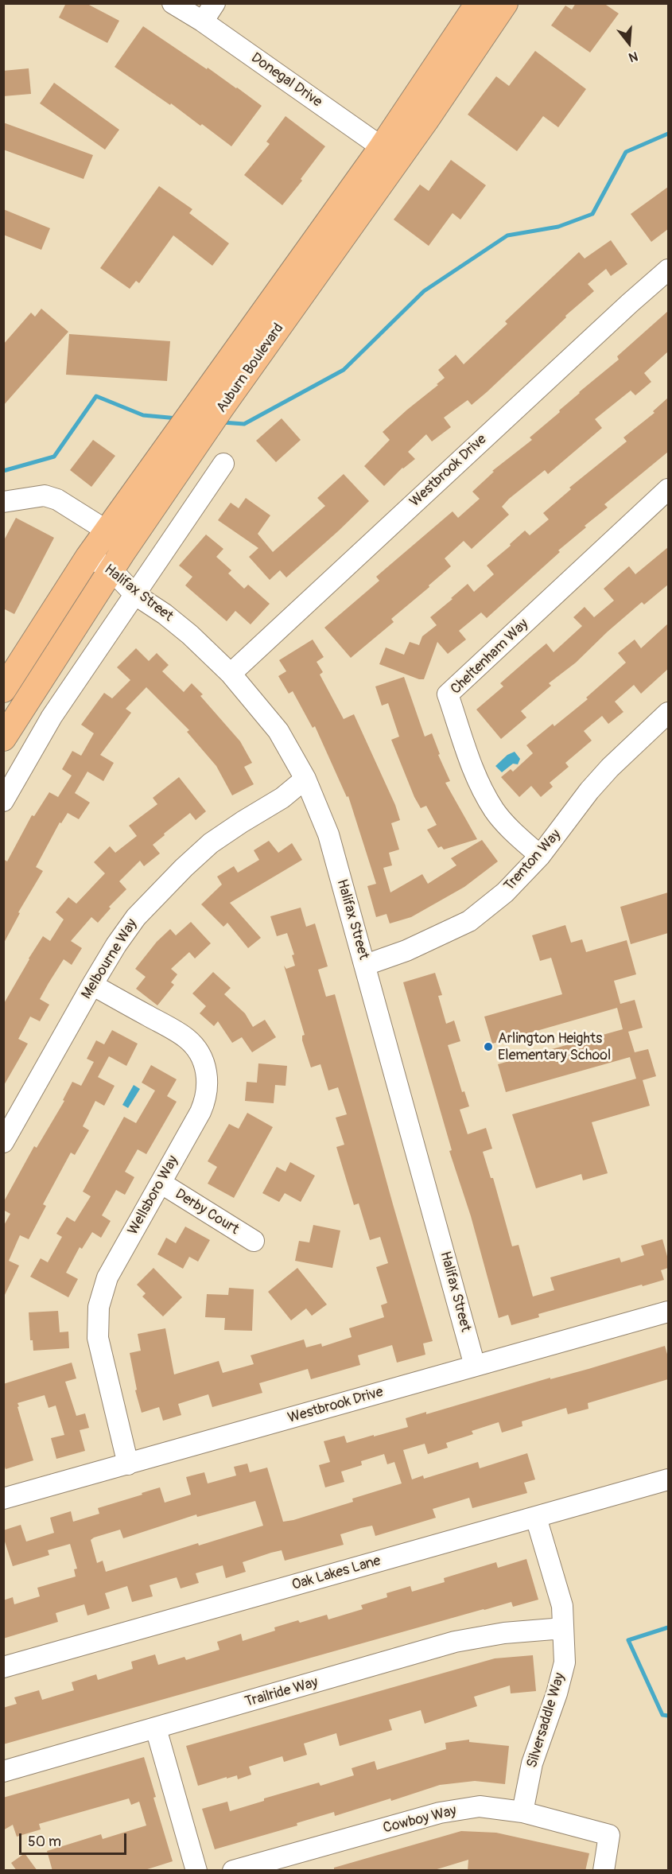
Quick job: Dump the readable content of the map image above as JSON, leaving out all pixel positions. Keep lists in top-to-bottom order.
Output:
{
  "streets": {
    "main road": ["Auburn Boulevard"],
    "street": [
      "Donegal Drive",
      "Westbrook Drive",
      "Halifax Street",
      "Cheltenham Way",
      "Trenton Way",
      "Melbourne Way",
      "Wellsboro Way",
      "Derby Court",
      "Oak Lakes Lane",
      "Trailride Way",
      "Silversaddle Way",
      "Cowboy Way"
    ]
  },
  "crossings": [
    ["Donegal Drive", "Auburn Boulevard"],
    ["Auburn Boulevard", "Halifax Street"],
    ["Westbrook Drive", "Halifax Street"],
    ["Westbrook Drive", "Wellsboro Way"],
    ["Halifax Street", "Trenton Way"],
    ["Halifax Street", "Melbourne Way"],
    ["Cheltenham Way", "Trenton Way"],
    ["Melbourne Way", "Wellsboro Way"],
    ["Wellsboro Way", "Derby Court"],
    ["Oak Lakes Lane", "Silversaddle Way"],
    ["Trailride Way", "Silversaddle Way"],
    ["Silversaddle Way", "Cowboy Way"]
  ],
  "places": ["Arlington Heights Elementary School"],
  "scale_bar": "50 m",
  "north": "bottom"
}
